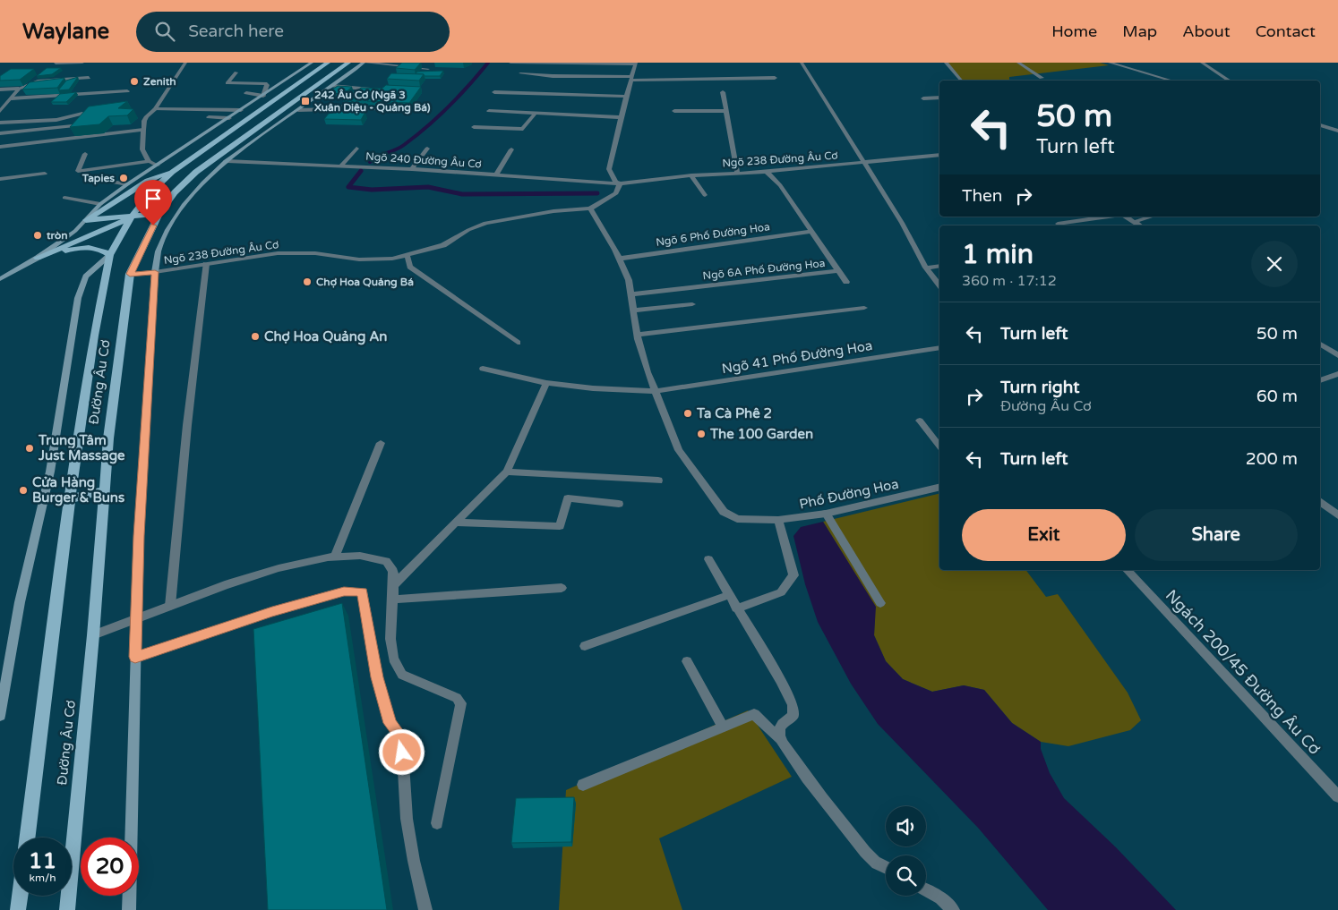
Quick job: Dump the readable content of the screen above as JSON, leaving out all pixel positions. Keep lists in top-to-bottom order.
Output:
{
  "streets": {
    "main road": ["Đường Âu Cơ"],
    "street": [
      "Ngõ 238 Đường Âu Cơ",
      "Ngõ 240 Đường Âu Cơ",
      "Ngõ 6 Phố Đường Hoa",
      "Ngõ 6A Phố Đường Hoa",
      "Ngõ 41 Phố Đường Hoa",
      "Phố Đường Hoa",
      "Ngách 200/45 Đường Âu Cơ"
    ]
  },
  "crossings": [
    ["Ngõ 238 Đường Âu Cơ", "Ngõ 240 Đường Âu Cơ"],
    ["Ngõ 238 Đường Âu Cơ", "Ngõ 6A Phố Đường Hoa"],
    ["Ngõ 238 Đường Âu Cơ", "Đường Âu Cơ"],
    ["Ngõ 238 Đường Âu Cơ", "Phố Đường Hoa"],
    ["Ngõ 6 Phố Đường Hoa", "Ngõ 6A Phố Đường Hoa"],
    ["Ngõ 6 Phố Đường Hoa", "Phố Đường Hoa"],
    ["Ngõ 6A Phố Đường Hoa", "Phố Đường Hoa"],
    ["Ngõ 41 Phố Đường Hoa", "Phố Đường Hoa"]
  ],
  "places": {
    "other": [
      "Zenith",
      "Tapies",
      "tròn",
      "Chợ Hoa Quảng Bá",
      "Chợ Hoa Quảng An",
      "Ta Cà Phê 2",
      "The 100 Garden",
      "Trung Tâm Just Massage",
      "Cửa Hàng Burger & Buns"
    ],
    "transit": ["242 Âu Cơ (Ngã 3 Xuân Diệu - Quảng Bá)"]
  },
  "page": {
    "header": "Waylane",
    "search": "Search here",
    "nav": [
      "Home",
      "Map",
      "About",
      "Contact"
    ],
    "turn": ["50 m", "Turn left"],
    "then": "Then",
    "heading": ["1 min", "360 m · 17:12"],
    "list": [
      {
        "name": "Turn left",
        "value": "50 m"
      },
      {
        "name": "Turn right",
        "note": "Đường Âu Cơ",
        "value": "60 m"
      },
      {
        "name": "Turn left",
        "value": "200 m"
      }
    ],
    "buttons": ["Exit", "Share"],
    "speed": "11 km/h",
    "limit": "20"
  }
}
